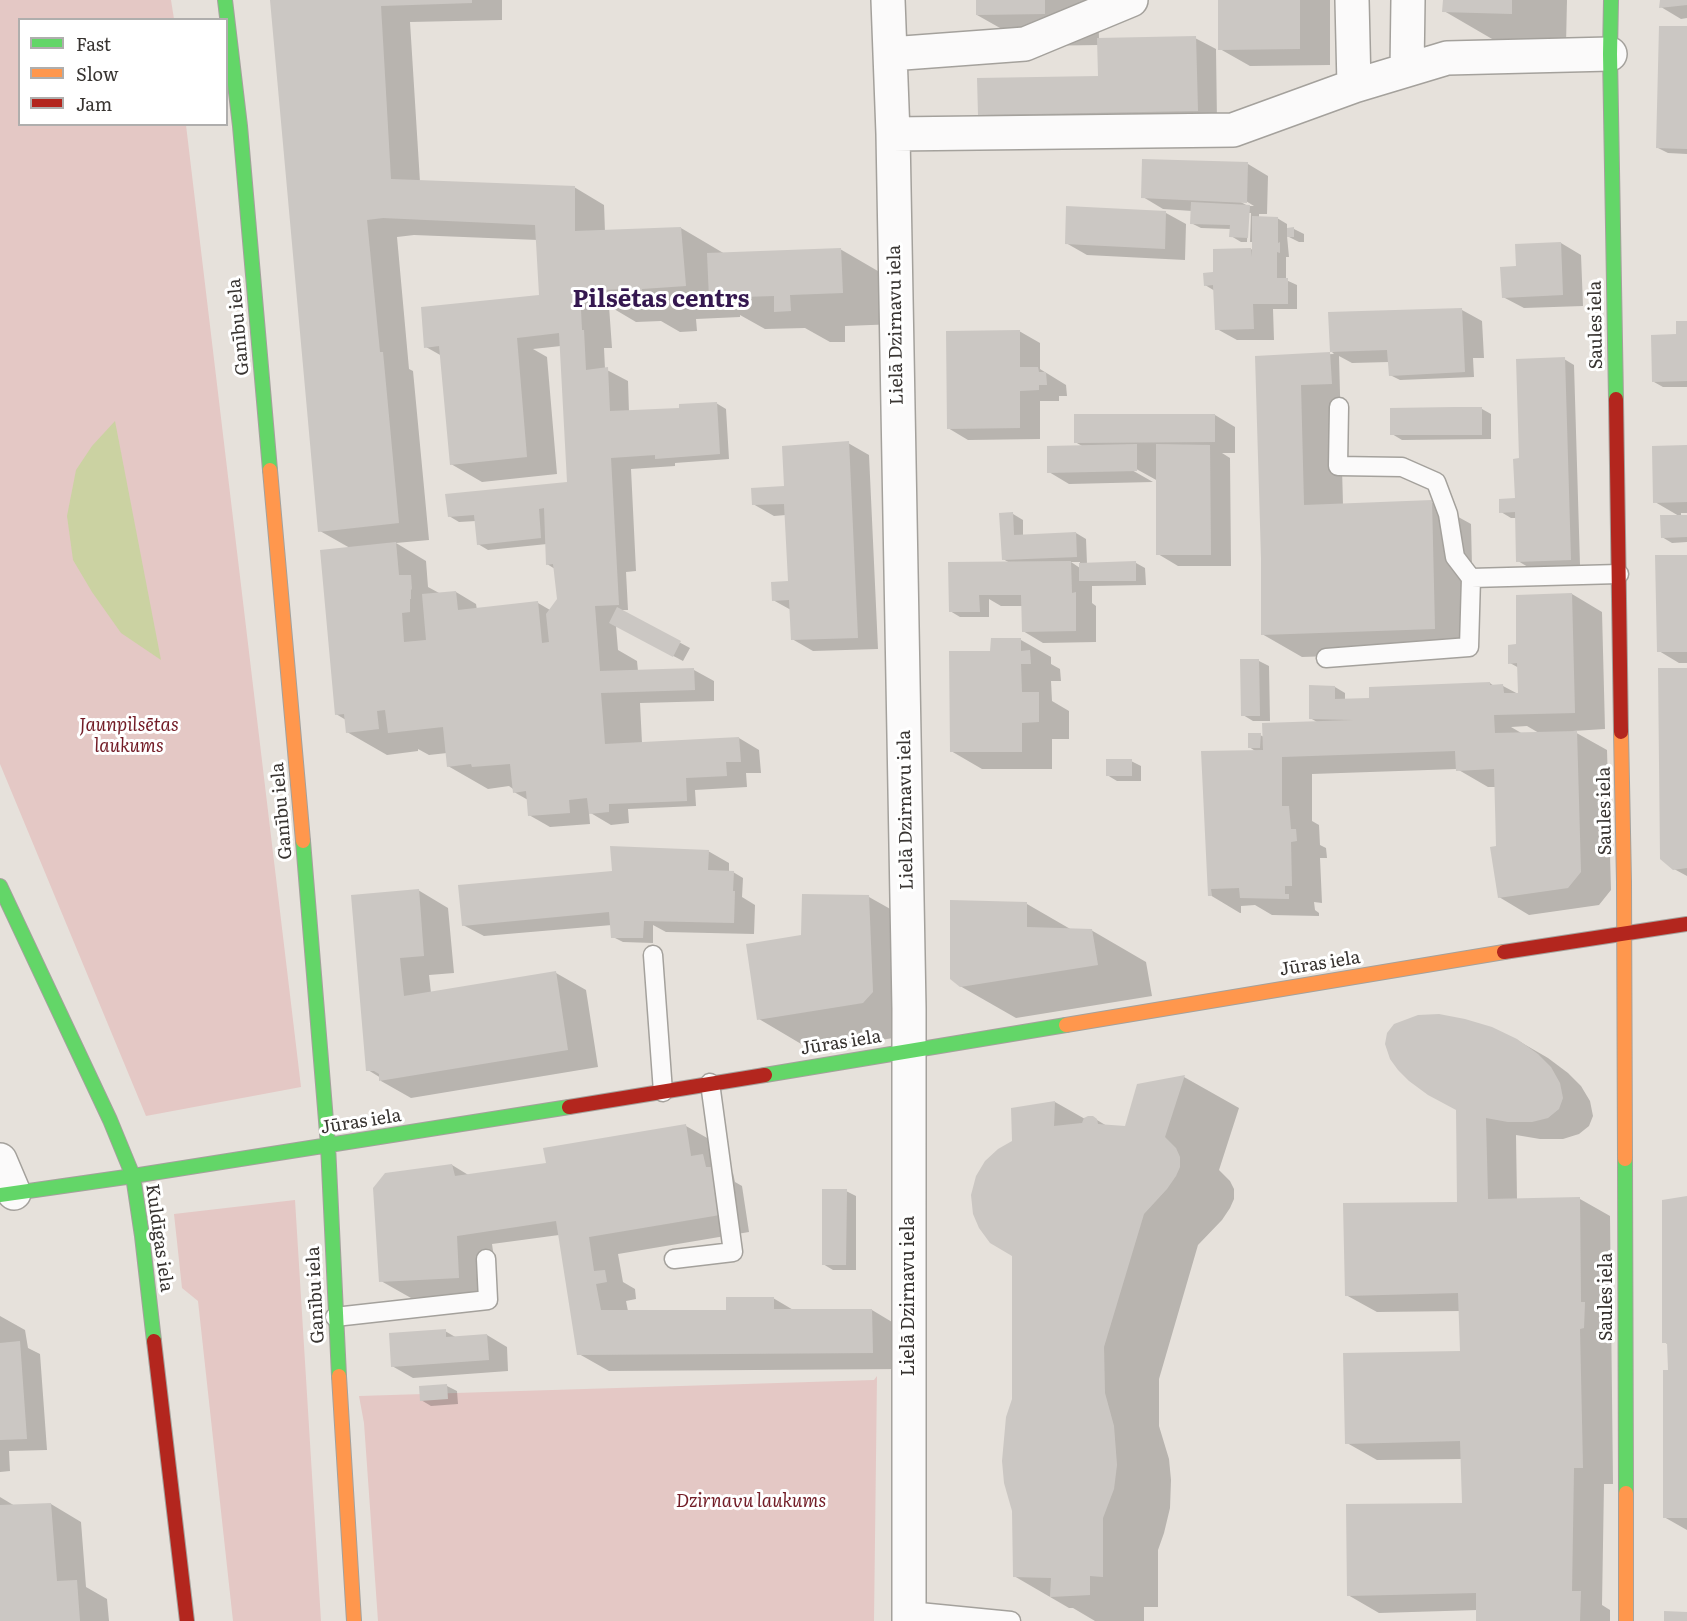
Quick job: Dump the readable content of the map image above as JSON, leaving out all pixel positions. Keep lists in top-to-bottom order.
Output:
{
  "streets": {
    "street": [
      "Lielā Dzirnavu iela",
      "Saules iela",
      "Ganību iela",
      "Jūras iela",
      "Kuldīgas iela"
    ]
  },
  "crossings": [
    ["Lielā Dzirnavu iela", "Jūras iela"],
    ["Saules iela", "Jūras iela"],
    ["Ganību iela", "Jūras iela"],
    ["Jūras iela", "Kuldīgas iela"]
  ],
  "districts": ["Pilsētas centrs"],
  "parks": ["Jaunpilsētas laukums", "Dzirnavu laukums"],
  "legend": ["Fast", "Slow", "Jam"]
}
